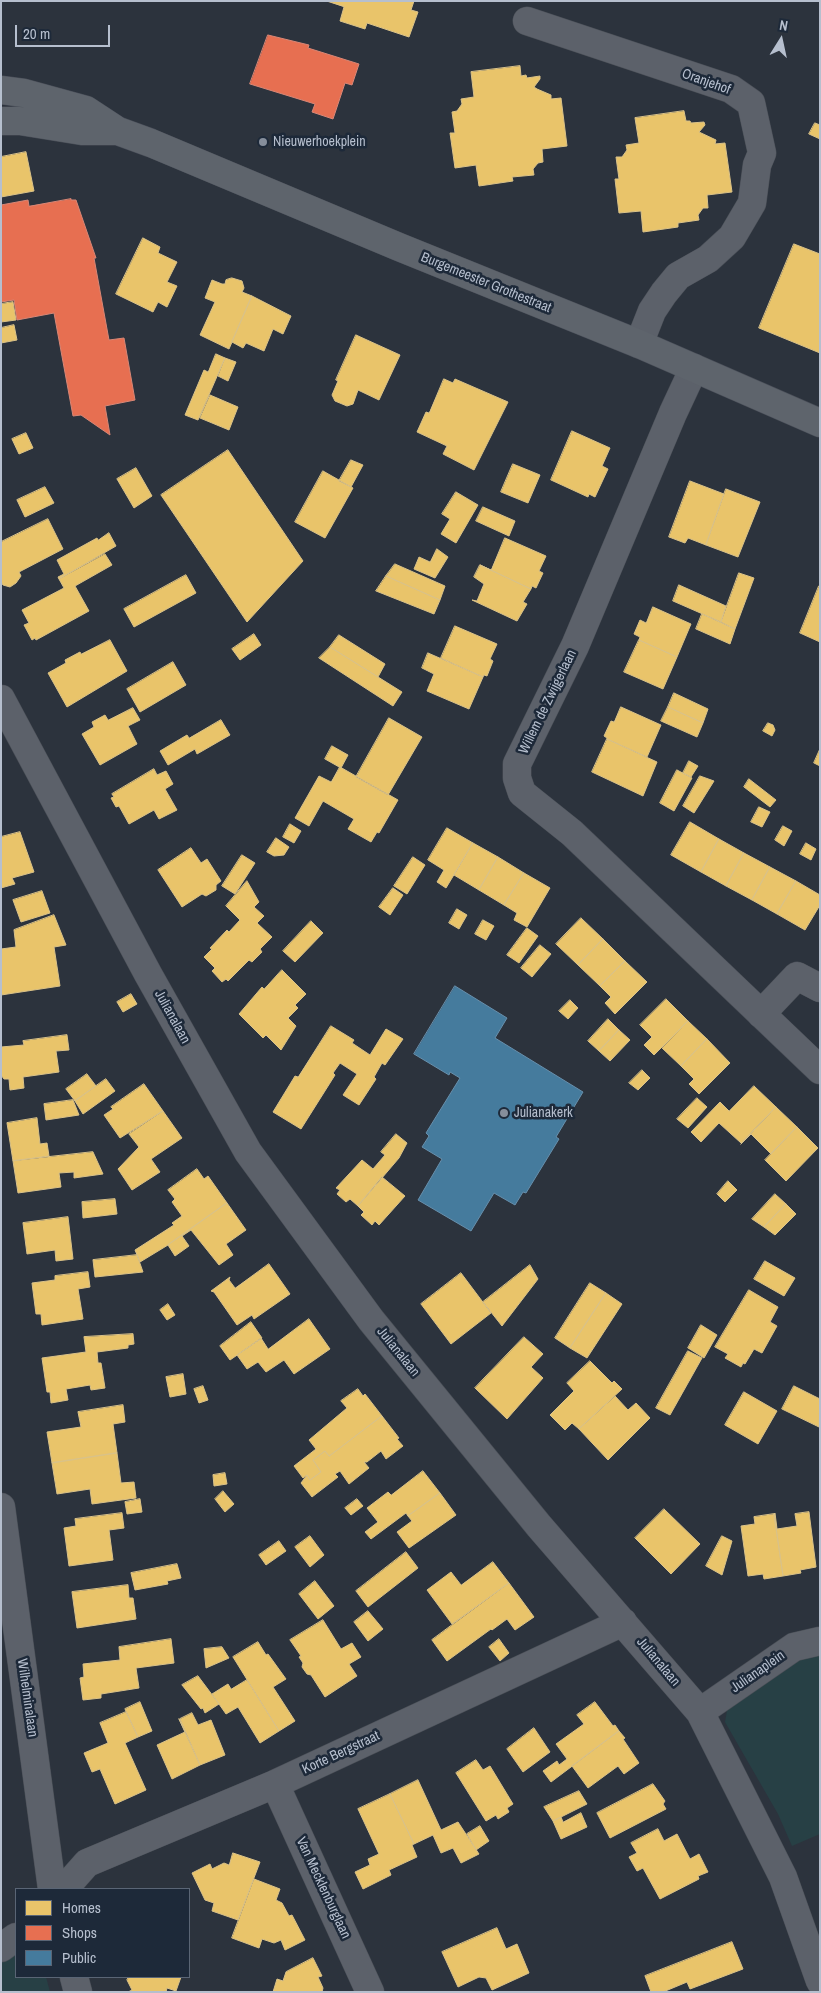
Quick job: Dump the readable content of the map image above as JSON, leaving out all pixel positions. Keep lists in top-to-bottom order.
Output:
{
  "streets": {
    "main road": ["Burgemeester Grothestraat"],
    "street": [
      "Oranjehof",
      "Willem de Zwijgerlaan",
      "Julianalaan",
      "Julianaplein",
      "Wilhelminalaan",
      "Korte Bergstraat",
      "Van Mecklenburglaan"
    ]
  },
  "crossings": [
    ["Oranjehof", "Burgemeester Grothestraat"],
    ["Burgemeester Grothestraat", "Willem de Zwijgerlaan"],
    ["Julianalaan", "Julianaplein"],
    ["Julianalaan", "Korte Bergstraat"],
    ["Korte Bergstraat", "Van Mecklenburglaan"]
  ],
  "places": ["Nieuwerhoekplein", "Julianakerk"],
  "legend": ["Homes", "Shops", "Public"],
  "scale_bar": "20 m",
  "north": "top"
}
